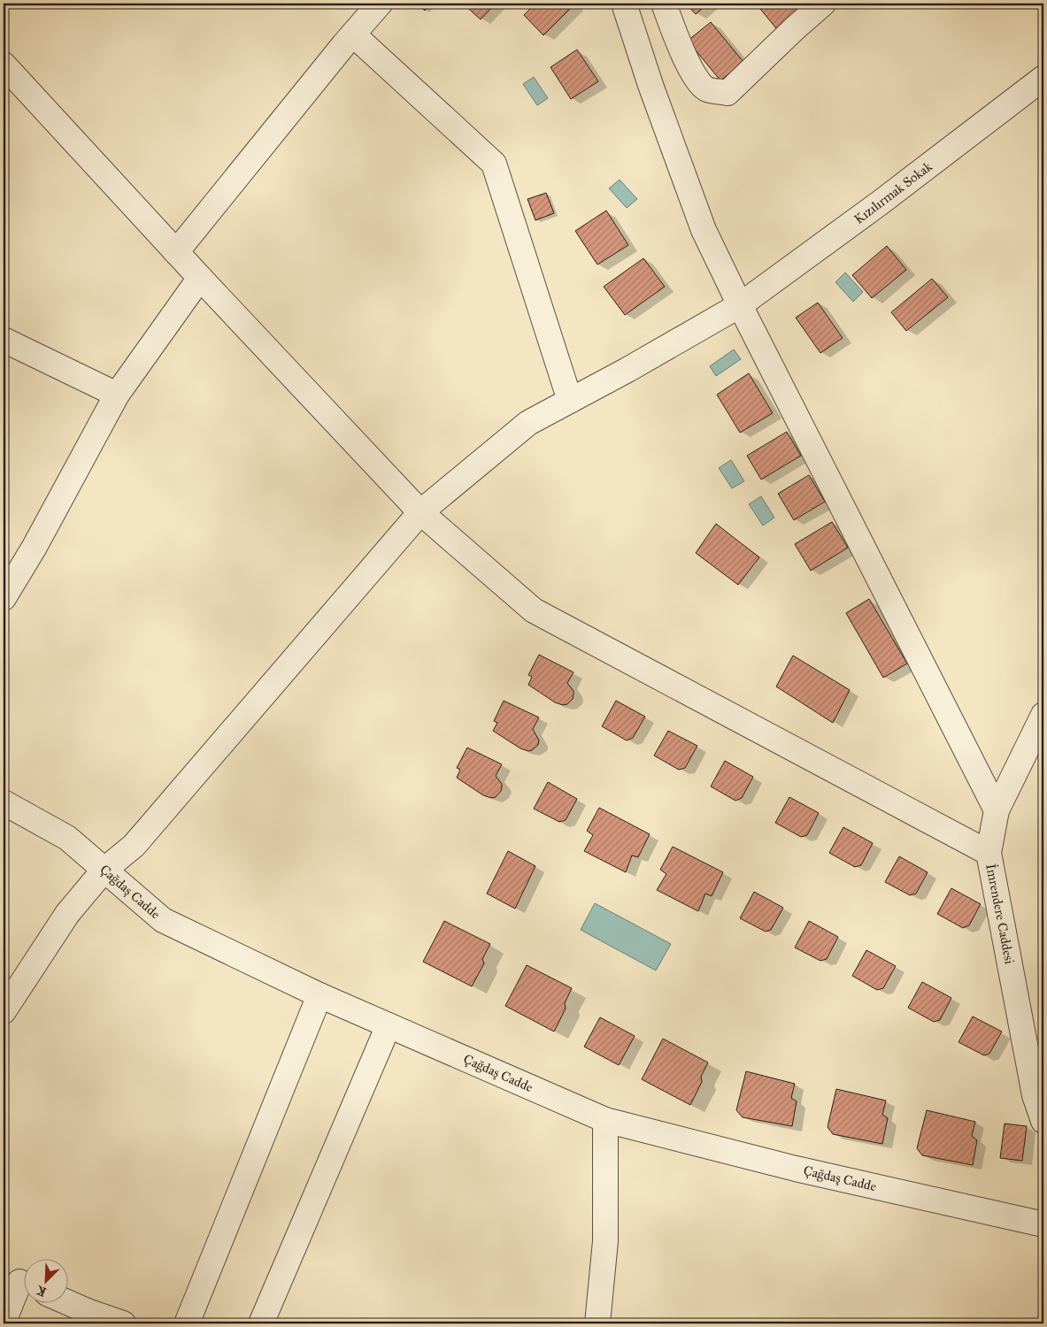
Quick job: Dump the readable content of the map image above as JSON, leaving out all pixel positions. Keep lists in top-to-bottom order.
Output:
{
  "streets": {
    "street": ["Kızılırmak Sokak", "Çağdaş Cadde", "İmrendere Caddesi"]
  },
  "crossings": [
    ["Kızılırmak Sokak", "Çağdaş Cadde"]
  ],
  "north": "bottom left"
}
